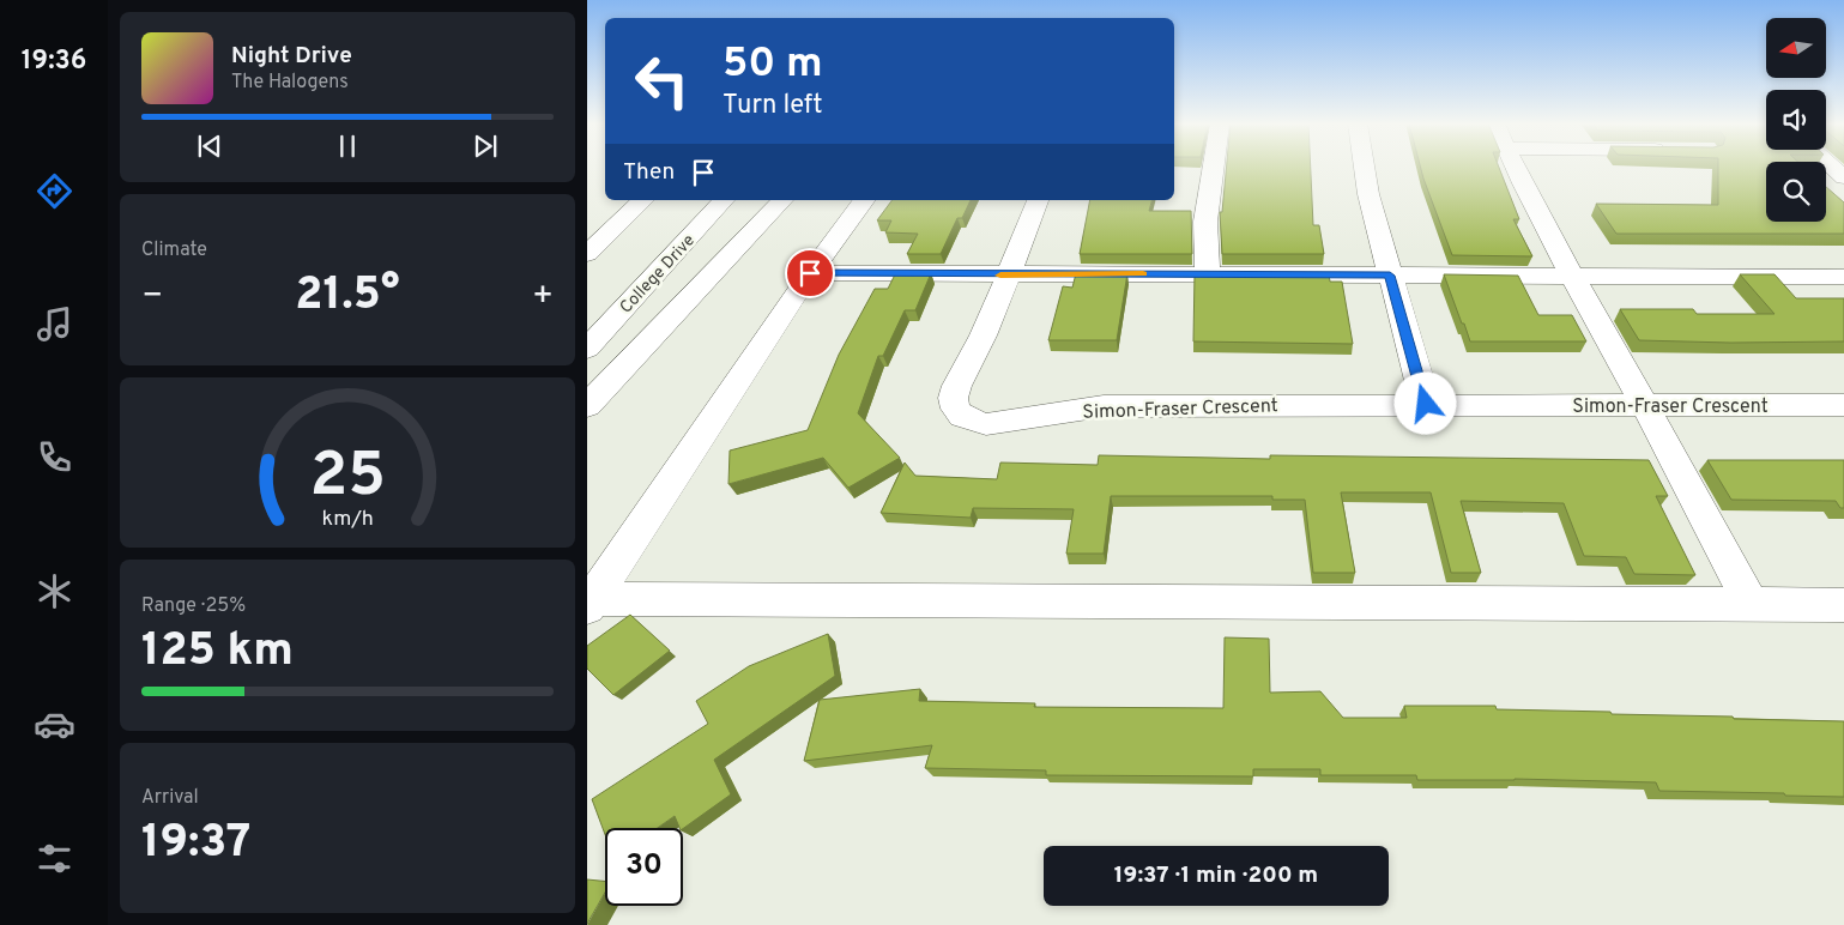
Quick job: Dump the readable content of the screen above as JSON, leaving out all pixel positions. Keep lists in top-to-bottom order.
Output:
{
  "streets": {
    "main road": ["College Drive", "Simon-Fraser Crescent"]
  },
  "north": "left",
  "page": {
    "tabs": "19:36",
    "turn": ["50 m", "Turn left"],
    "song": ["Night Drive", "The Halogens"],
    "then": "Then",
    "tile": [
      "Climate",
      ["Range · 25%", "125 km"],
      ["Arrival", "19:37"]
    ],
    "heat": ["−", "21.5°", "+"],
    "limit": "30",
    "trip": "19:37 · 1 min · 200 m",
    "gauge": ["25", "km/h"]
  }
}
